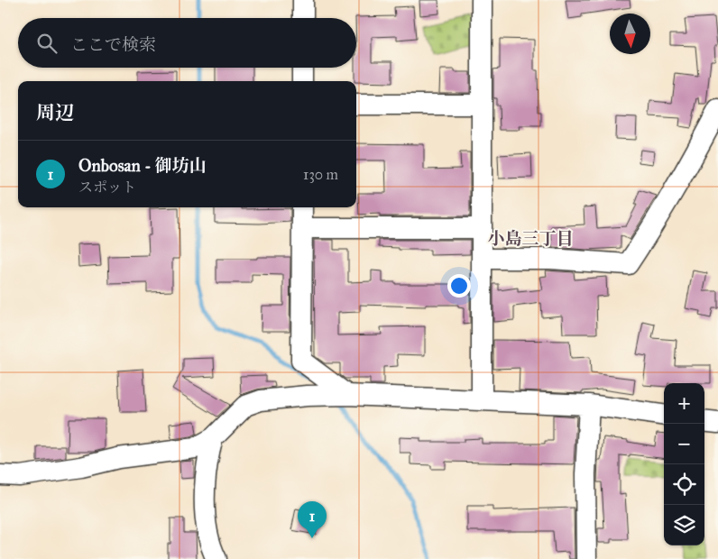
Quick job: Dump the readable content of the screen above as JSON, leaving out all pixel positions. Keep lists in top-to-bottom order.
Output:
{
  "districts": ["小島三丁目"],
  "north": "bottom",
  "page": {
    "search": "ここで検索",
    "heading": "周辺",
    "list": [
      {
        "mark": "1",
        "name": "Onbosan - 御坊山",
        "note": "スポット",
        "value": "130 m"
      }
    ],
    "map_buttons": ["+", "−"],
    "pins": "1"
  }
}
